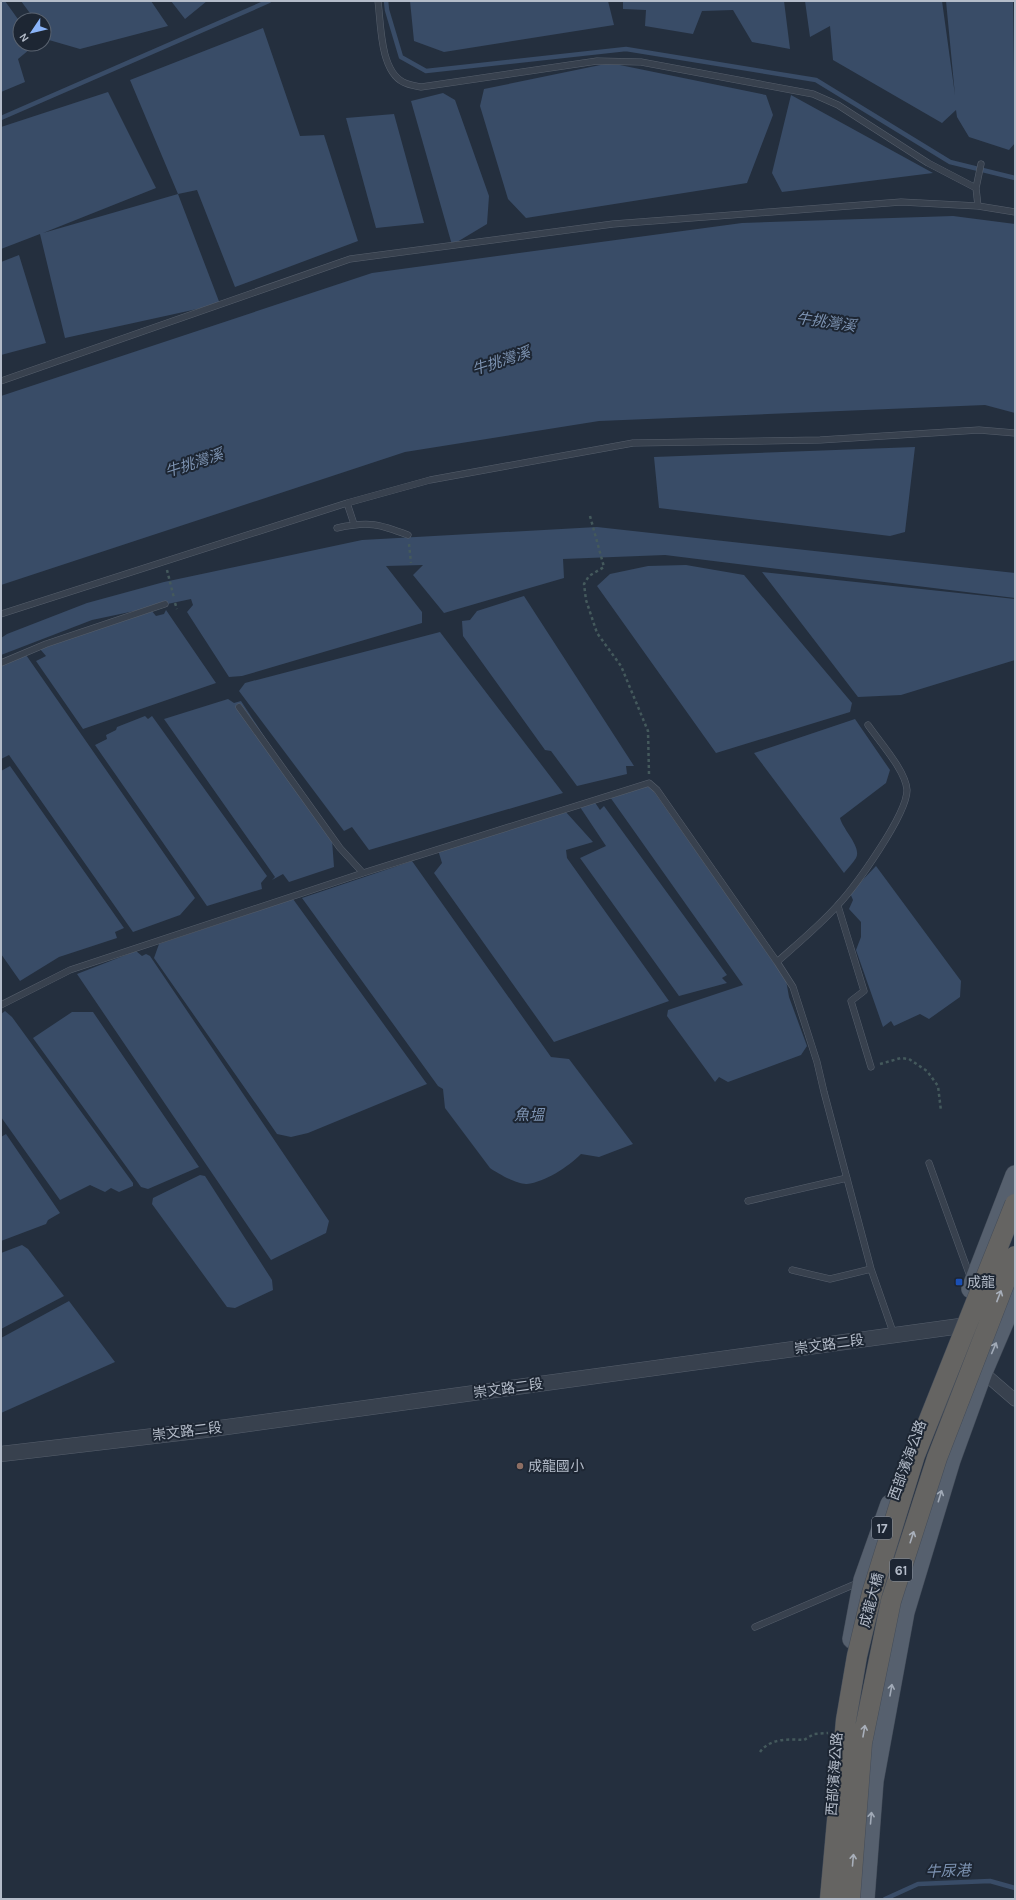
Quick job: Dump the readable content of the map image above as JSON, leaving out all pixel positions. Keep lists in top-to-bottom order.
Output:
{
  "streets": {
    "highway": ["61", "成龍大橋"],
    "main road": ["西部濱海公路", "17"],
    "street": ["崇文路二段"]
  },
  "crossings": [
    ["崇文路二段", "西部濱海公路"]
  ],
  "water": ["牛挑灣溪", "魚塭", "牛尿港"],
  "places": {
    "transit": ["成龍"],
    "other": ["成龍國小"]
  },
  "north": "bottom left"
}
